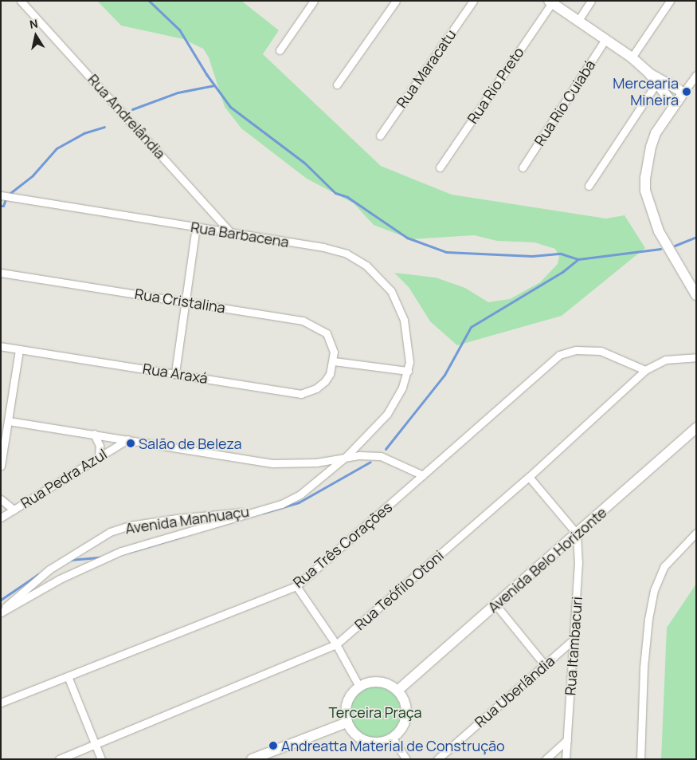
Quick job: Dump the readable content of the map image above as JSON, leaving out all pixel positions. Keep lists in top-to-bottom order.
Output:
{
  "streets": {
    "street": [
      "Rua Maracatu",
      "Rua Rio Preto",
      "Rua Rio Cuiabá",
      "Rua Andrelândia",
      "Rua Barbacena",
      "Rua Cristalina",
      "Rua Araxá",
      "Rua Pedra Azul",
      "Avenida Manhuaçu",
      "Rua Três Corações",
      "Avenida Belo Horizonte",
      "Rua Teófilo Otoni",
      "Rua Itambacuri",
      "Rua Uberlândia"
    ]
  },
  "crossings": [
    ["Rua Andrelândia", "Rua Barbacena"],
    ["Rua Barbacena", "Avenida Manhuaçu"],
    ["Rua Cristalina", "Rua Araxá"],
    ["Rua Três Corações", "Rua Teófilo Otoni"],
    ["Avenida Belo Horizonte", "Rua Itambacuri"],
    ["Rua Itambacuri", "Rua Uberlândia"]
  ],
  "parks": ["Terceira Praça"],
  "places": ["Mercearia Mineira", "Salão de Beleza", "Andreatta Material de Construção"],
  "north": "top"
}
